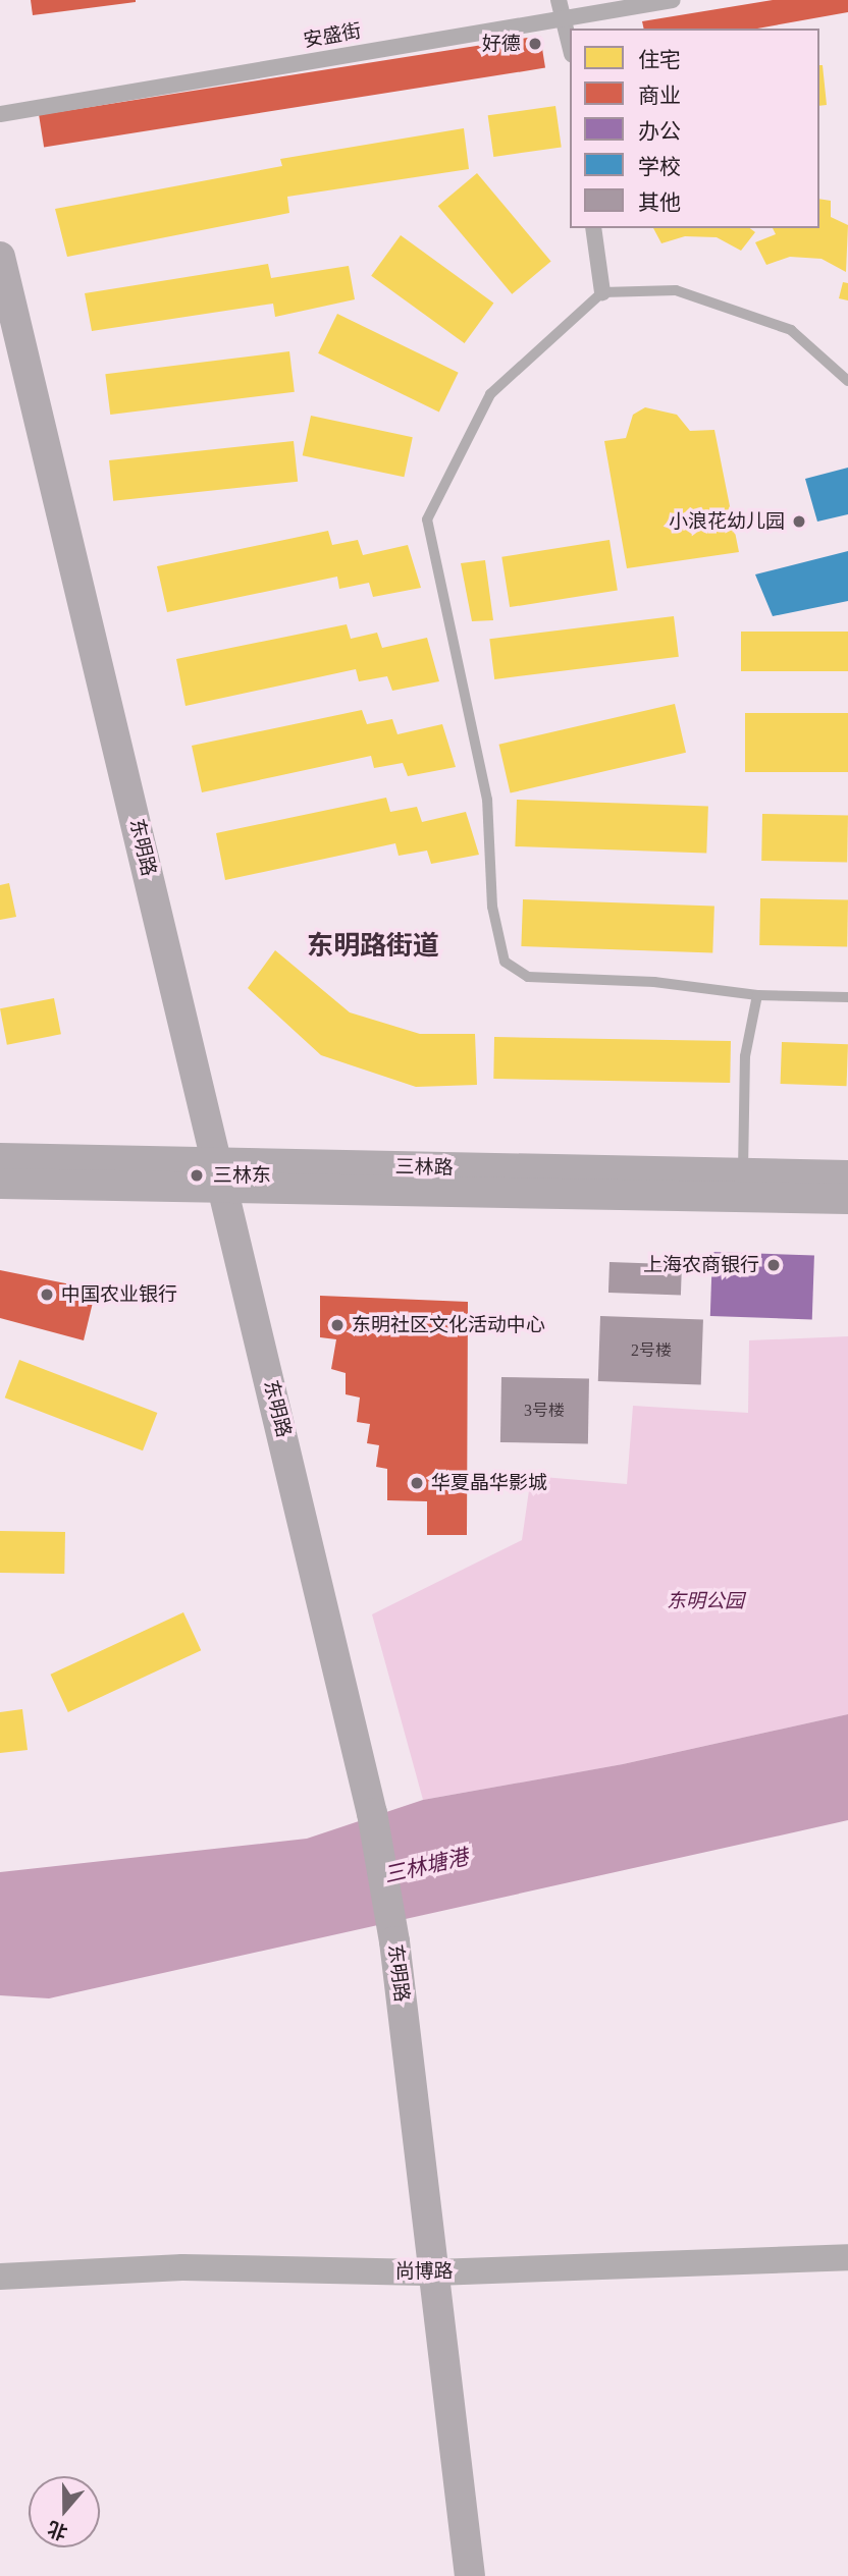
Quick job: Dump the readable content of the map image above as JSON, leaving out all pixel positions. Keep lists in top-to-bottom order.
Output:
{
  "streets": {
    "main road": ["东明路", "三林路"],
    "street": ["安盛街", "尚博路"]
  },
  "crossings": [
    ["东明路", "三林路"],
    ["东明路", "尚博路"]
  ],
  "districts": ["东明路街道"],
  "water": ["三林塘港"],
  "parks": ["东明公园"],
  "places": [
    "好德",
    "小浪花幼儿园",
    "三林东",
    "上海农商银行",
    "中国农业银行",
    "东明社区文化活动中心",
    "华夏晶华影城"
  ],
  "house_numbers": ["2号楼", "3号楼"],
  "legend": [
    "住宅",
    "商业",
    "办公",
    "学校",
    "其他"
  ],
  "north": "bottom"
}
